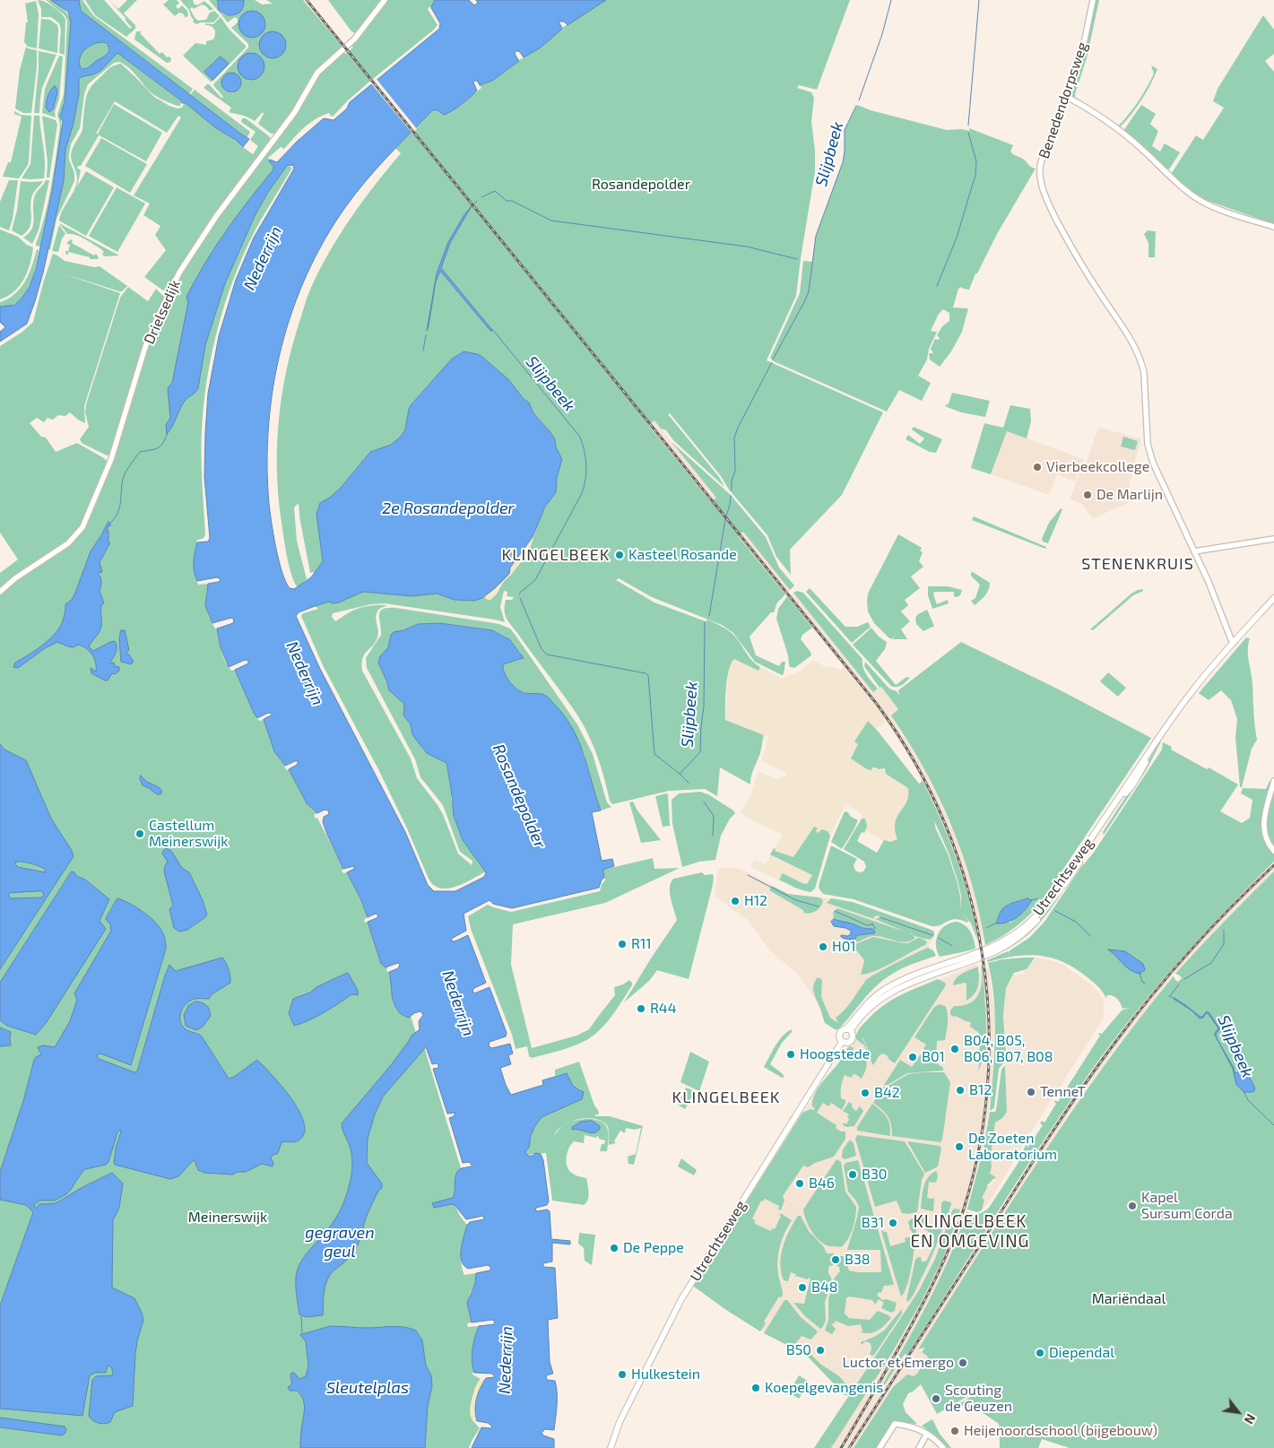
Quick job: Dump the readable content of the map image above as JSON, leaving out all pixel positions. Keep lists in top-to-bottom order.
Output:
{
  "streets": {
    "main road": ["Utrechtseweg"],
    "street": ["Benedendorpsweg", "Drielsedijk"]
  },
  "districts": [
    "KLINGELBEEK",
    "STENENKRUIS",
    "KLINGELBEEK",
    "KLINGELBEEK EN OMGEVING"
  ],
  "water": [
    "Slijpbeek",
    "Nederrijn",
    "2e Rosandepolder",
    "Rosandepolder",
    "gegraven geul",
    "Sleutelplas"
  ],
  "parks": ["Rosandepolder", "Meinerswijk", "Mariëndaal"],
  "places": [
    "Vierbeekcollege",
    "De Marlijn",
    "Kasteel Rosande",
    "Castellum Meinerswijk",
    "H12",
    "R11",
    "H01",
    "R44",
    "B04, B05, B06, B07, B08",
    "Hoogstede",
    "B01",
    "B12",
    "TenneT",
    "B42",
    "De Zoeten Laboratorium",
    "B30",
    "B46",
    "Kapel Sursum Corda",
    "B31",
    "De Peppe",
    "B38",
    "B48",
    "B50",
    "Diependal",
    "Luctor et Emergo",
    "Hulkestein",
    "Koepelgevangenis",
    "Scouting de Geuzen",
    "Heijenoordschool (bijgebouw)"
  ],
  "north": "bottom right"
}
